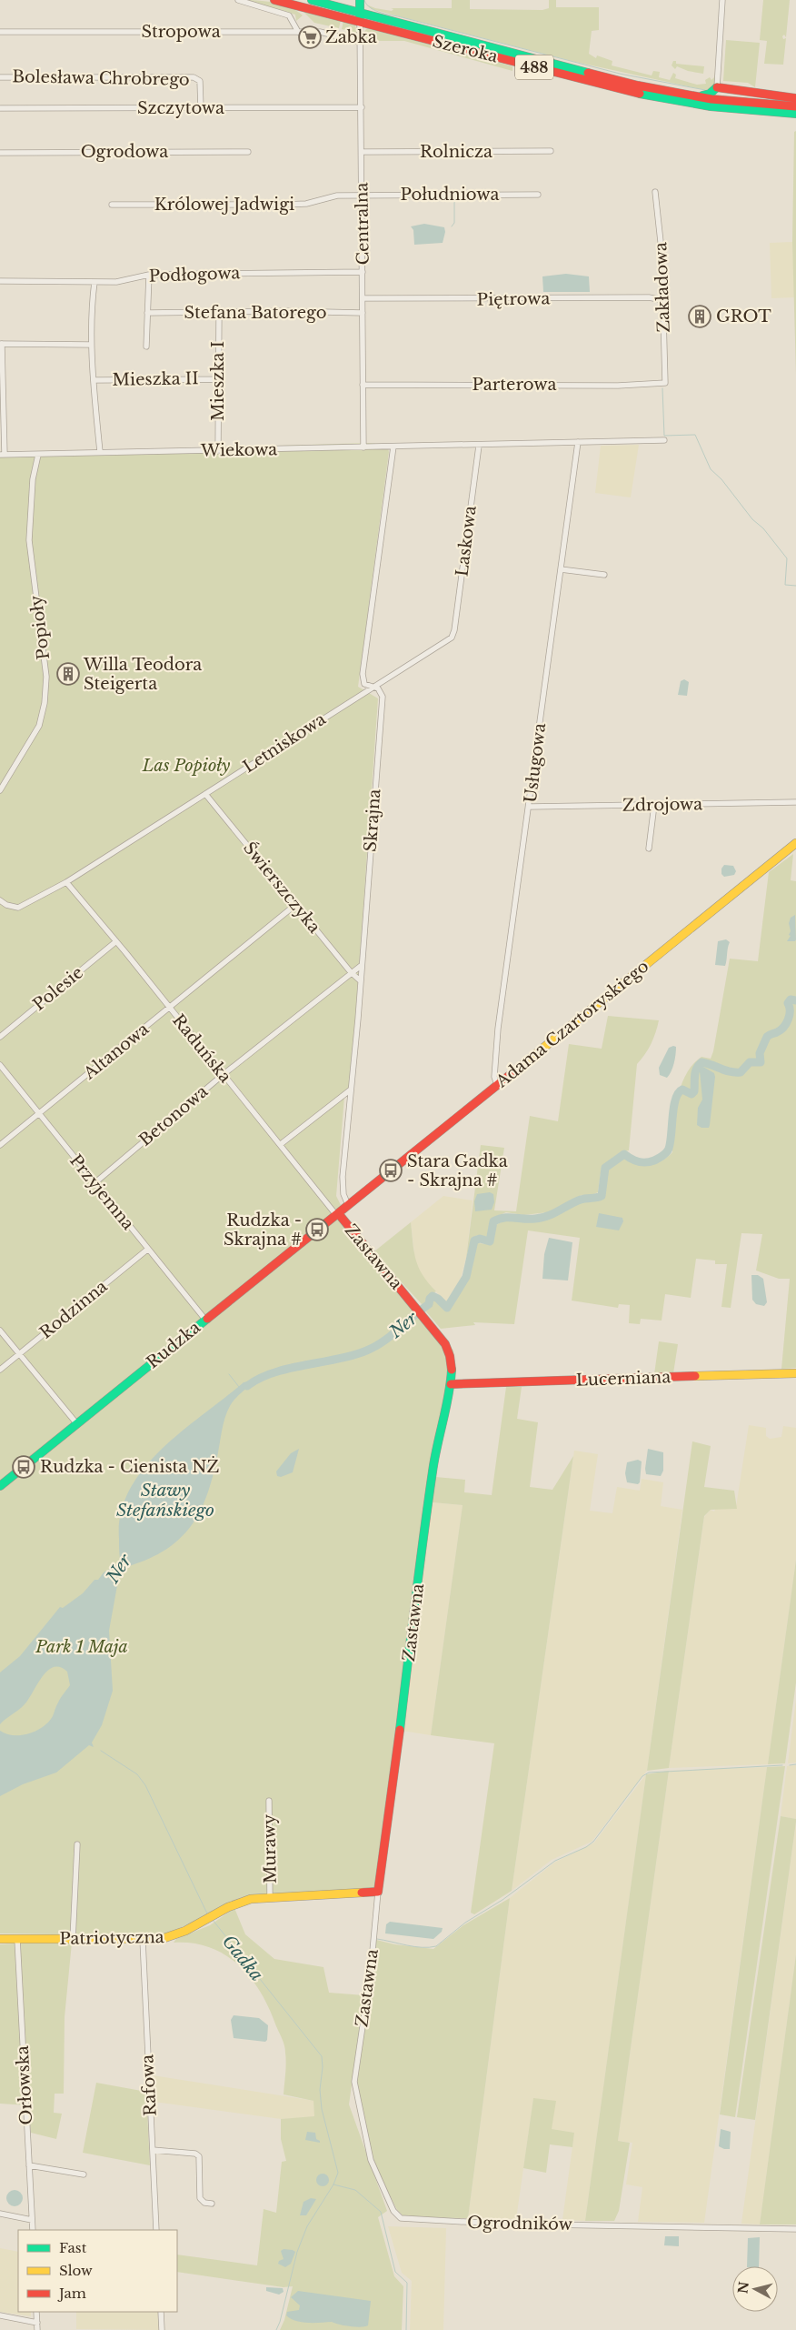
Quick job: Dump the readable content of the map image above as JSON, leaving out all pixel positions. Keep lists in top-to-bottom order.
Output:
{
  "streets": {
    "street": [
      "Stropowa",
      "Szeroka",
      "488",
      "Bolesława Chrobrego",
      "Szczytowa",
      "Ogrodowa",
      "Rolnicza",
      "Południowa",
      "Królowej Jadwigi",
      "Centralna",
      "Podłogowa",
      "Zakładowa",
      "Piętrowa",
      "Stefana Batorego",
      "Mieszka II",
      "Mieszka I",
      "Parterowa",
      "Wiekowa",
      "Laskowa",
      "Popioły",
      "Letniskowa",
      "Usługowa",
      "Zdrojowa",
      "Skrajna",
      "Świerszczyka",
      "Polesie",
      "Adama Czartoryskiego",
      "Raduńska",
      "Altanowa",
      "Betonowa",
      "Przyjemna",
      "Zastawna",
      "Rodzinna",
      "Rudzka",
      "Lucerniana",
      "Murawy",
      "Patriotyczna",
      "Orłowska",
      "Rafowa",
      "Ogrodników"
    ]
  },
  "crossings": [
    ["Stropowa", "Centralna"],
    ["Szeroka", "488"],
    ["Szeroka", "Centralna"],
    ["Bolesława Chrobrego", "Szczytowa"],
    ["Szczytowa", "Centralna"],
    ["Rolnicza", "Centralna"],
    ["Południowa", "Królowej Jadwigi"],
    ["Południowa", "Centralna"],
    ["Królowej Jadwigi", "Centralna"],
    ["Centralna", "Podłogowa"],
    ["Centralna", "Piętrowa"],
    ["Centralna", "Stefana Batorego"],
    ["Centralna", "Parterowa"],
    ["Centralna", "Wiekowa"],
    ["Zakładowa", "Piętrowa"],
    ["Zakładowa", "Parterowa"],
    ["Stefana Batorego", "Mieszka I"],
    ["Mieszka II", "Mieszka I"],
    ["Mieszka I", "Wiekowa"],
    ["Wiekowa", "Laskowa"],
    ["Wiekowa", "Popioły"],
    ["Wiekowa", "Usługowa"],
    ["Wiekowa", "Skrajna"],
    ["Laskowa", "Letniskowa"],
    ["Letniskowa", "Skrajna"],
    ["Letniskowa", "Świerszczyka"],
    ["Letniskowa", "Raduńska"],
    ["Usługowa", "Zdrojowa"],
    ["Usługowa", "Adama Czartoryskiego"],
    ["Skrajna", "Świerszczyka"],
    ["Skrajna", "Adama Czartoryskiego"],
    ["Skrajna", "Betonowa"],
    ["Skrajna", "Rudzka"],
    ["Świerszczyka", "Altanowa"],
    ["Świerszczyka", "Betonowa"],
    ["Polesie", "Raduńska"],
    ["Adama Czartoryskiego", "Rudzka"],
    ["Raduńska", "Altanowa"],
    ["Raduńska", "Betonowa"],
    ["Raduńska", "Zastawna"],
    ["Raduńska", "Rudzka"],
    ["Altanowa", "Przyjemna"],
    ["Betonowa", "Przyjemna"],
    ["Przyjemna", "Rodzinna"],
    ["Przyjemna", "Rudzka"],
    ["Zastawna", "Rudzka"],
    ["Zastawna", "Lucerniana"],
    ["Zastawna", "Patriotyczna"],
    ["Zastawna", "Ogrodników"],
    ["Murawy", "Patriotyczna"],
    ["Patriotyczna", "Orłowska"],
    ["Patriotyczna", "Rafowa"]
  ],
  "water": ["Ner", "Stawy Stefańskiego", "Gadka"],
  "parks": ["Las Popioły", "Park 1 Maja"],
  "places": {
    "supermarket": ["Żabka"],
    "building": ["GROT", "Willa Teodora Steigerta"],
    "bus stop": ["Stara Gadka - Skrajna #", "Rudzka - Skrajna #", "Rudzka - Cienista NŻ"]
  },
  "legend": ["Fast", "Slow", "Jam"],
  "north": "left"
}
